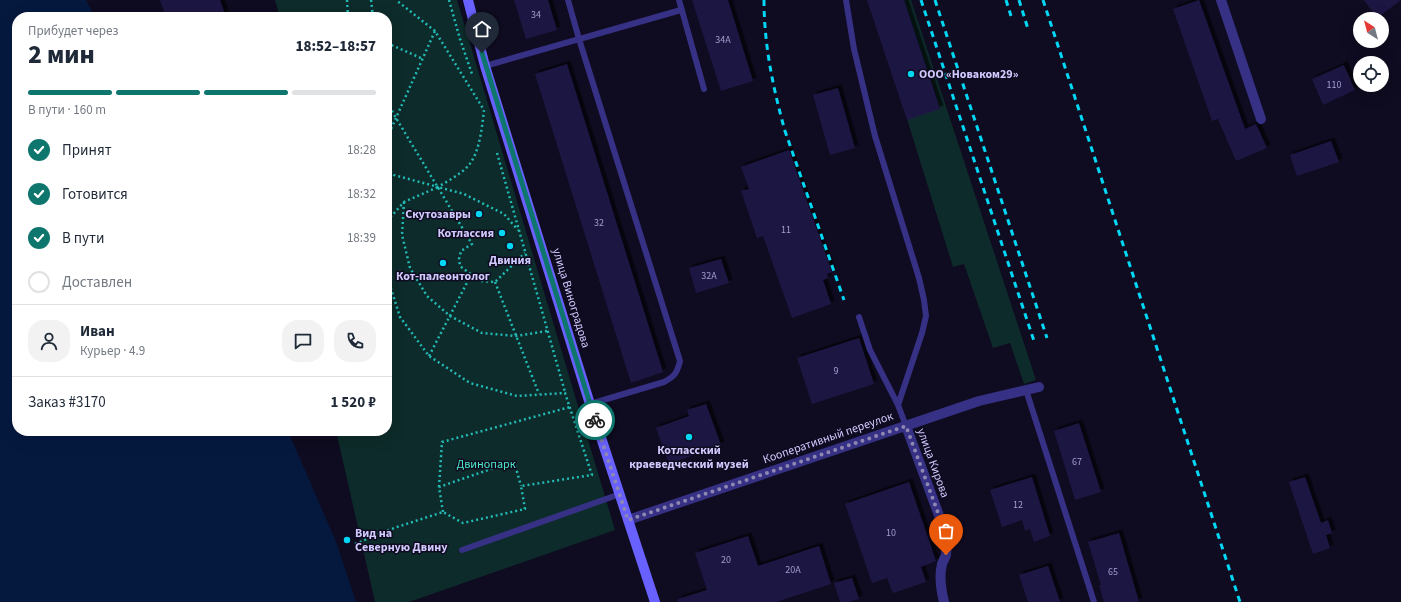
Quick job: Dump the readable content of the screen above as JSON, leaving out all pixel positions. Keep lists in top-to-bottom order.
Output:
{
  "streets": {
    "main road": ["улица Виноградова"],
    "street": ["Кооперативный переулок", "улица Кирова"]
  },
  "crossings": [
    ["улица Виноградова", "Кооперативный переулок"],
    ["Кооперативный переулок", "улица Кирова"]
  ],
  "parks": ["Двинопарк"],
  "places": [
    "ООО «Новаком29»",
    "Скутозавры",
    "Котлассия",
    "Двиния",
    "Кот-палеонтолог",
    "Котласский краеведческий музей",
    "Вид на Северную Двину"
  ],
  "house_numbers": [
    "34",
    "34А",
    "110",
    "32",
    "11",
    "32А",
    "9",
    "67",
    "12",
    "10",
    "20",
    "20А",
    "65"
  ],
  "north": "top left",
  "page": {
    "heading": ["2 мин", "Прибудет через", "18:52–18:57"],
    "panel": [
      "Иван",
      "Курьер · 4.9",
      "Заказ #3170",
      "1 520 ₽"
    ],
    "bar": "В пути · 160 m",
    "list": [
      ["Принят", "18:28"],
      ["Готовится", "18:32"],
      ["В пути", "18:39"],
      "Доставлен"
    ]
  }
}
